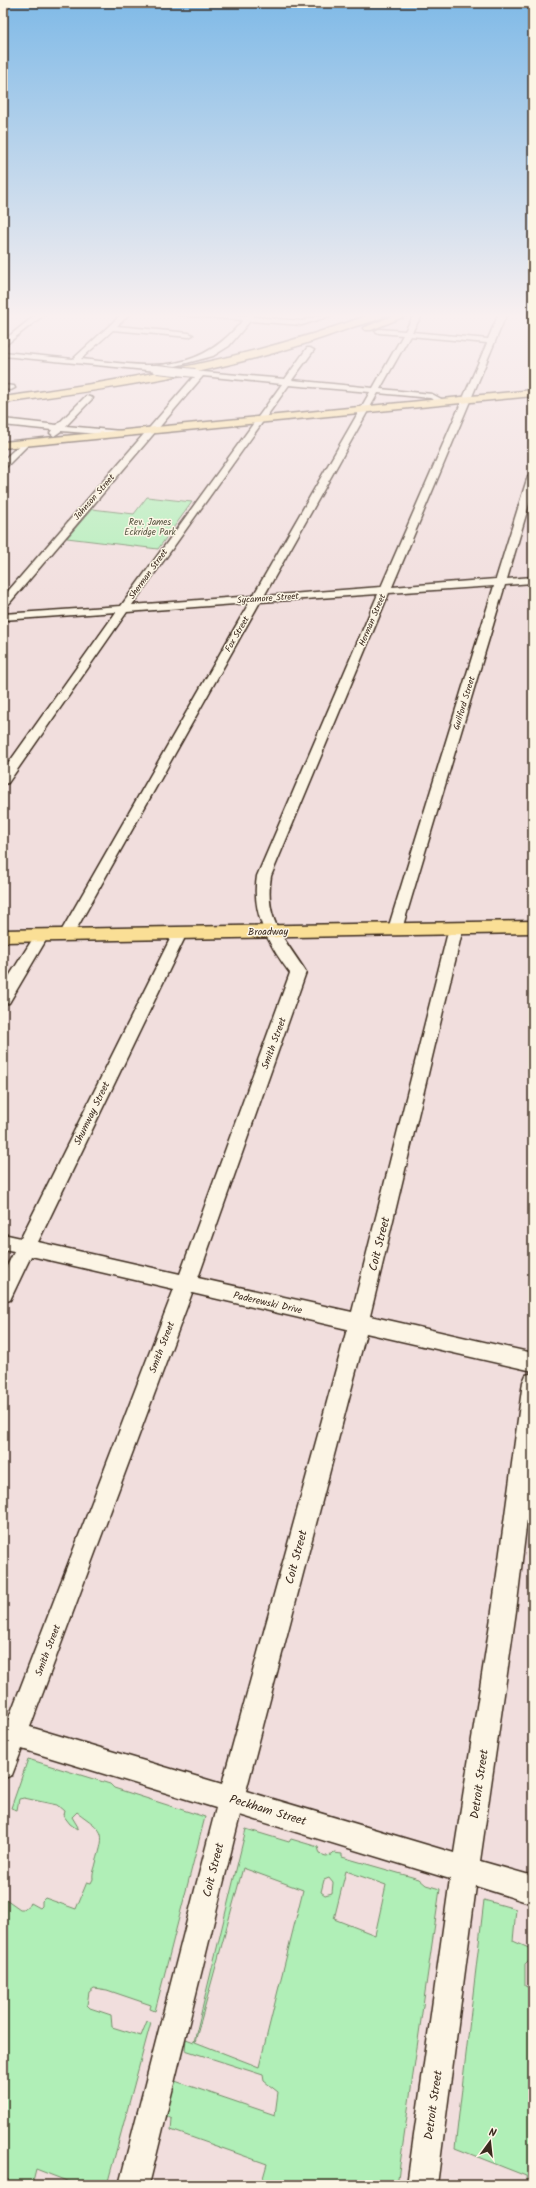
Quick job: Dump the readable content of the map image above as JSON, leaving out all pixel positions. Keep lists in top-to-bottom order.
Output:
{
  "streets": {
    "main road": ["Broadway"],
    "street": [
      "Johnson Street",
      "Sherman Street",
      "Sycamore Street",
      "Herman Street",
      "Fox Street",
      "Guilford Street",
      "Smith Street",
      "Shumway Street",
      "Coit Street",
      "Paderewski Drive",
      "Detroit Street",
      "Peckham Street"
    ]
  },
  "crossings": [
    ["Sherman Street", "Sycamore Street"],
    ["Sycamore Street", "Herman Street"],
    ["Sycamore Street", "Fox Street"],
    ["Sycamore Street", "Guilford Street"],
    ["Herman Street", "Broadway"],
    ["Herman Street", "Smith Street"],
    ["Fox Street", "Broadway"],
    ["Guilford Street", "Broadway"],
    ["Broadway", "Smith Street"],
    ["Broadway", "Shumway Street"],
    ["Broadway", "Coit Street"],
    ["Smith Street", "Paderewski Drive"],
    ["Smith Street", "Peckham Street"],
    ["Shumway Street", "Paderewski Drive"],
    ["Coit Street", "Paderewski Drive"],
    ["Coit Street", "Peckham Street"],
    ["Detroit Street", "Peckham Street"]
  ],
  "parks": ["Rev. James Eckridge Park"],
  "north": "top"
}
